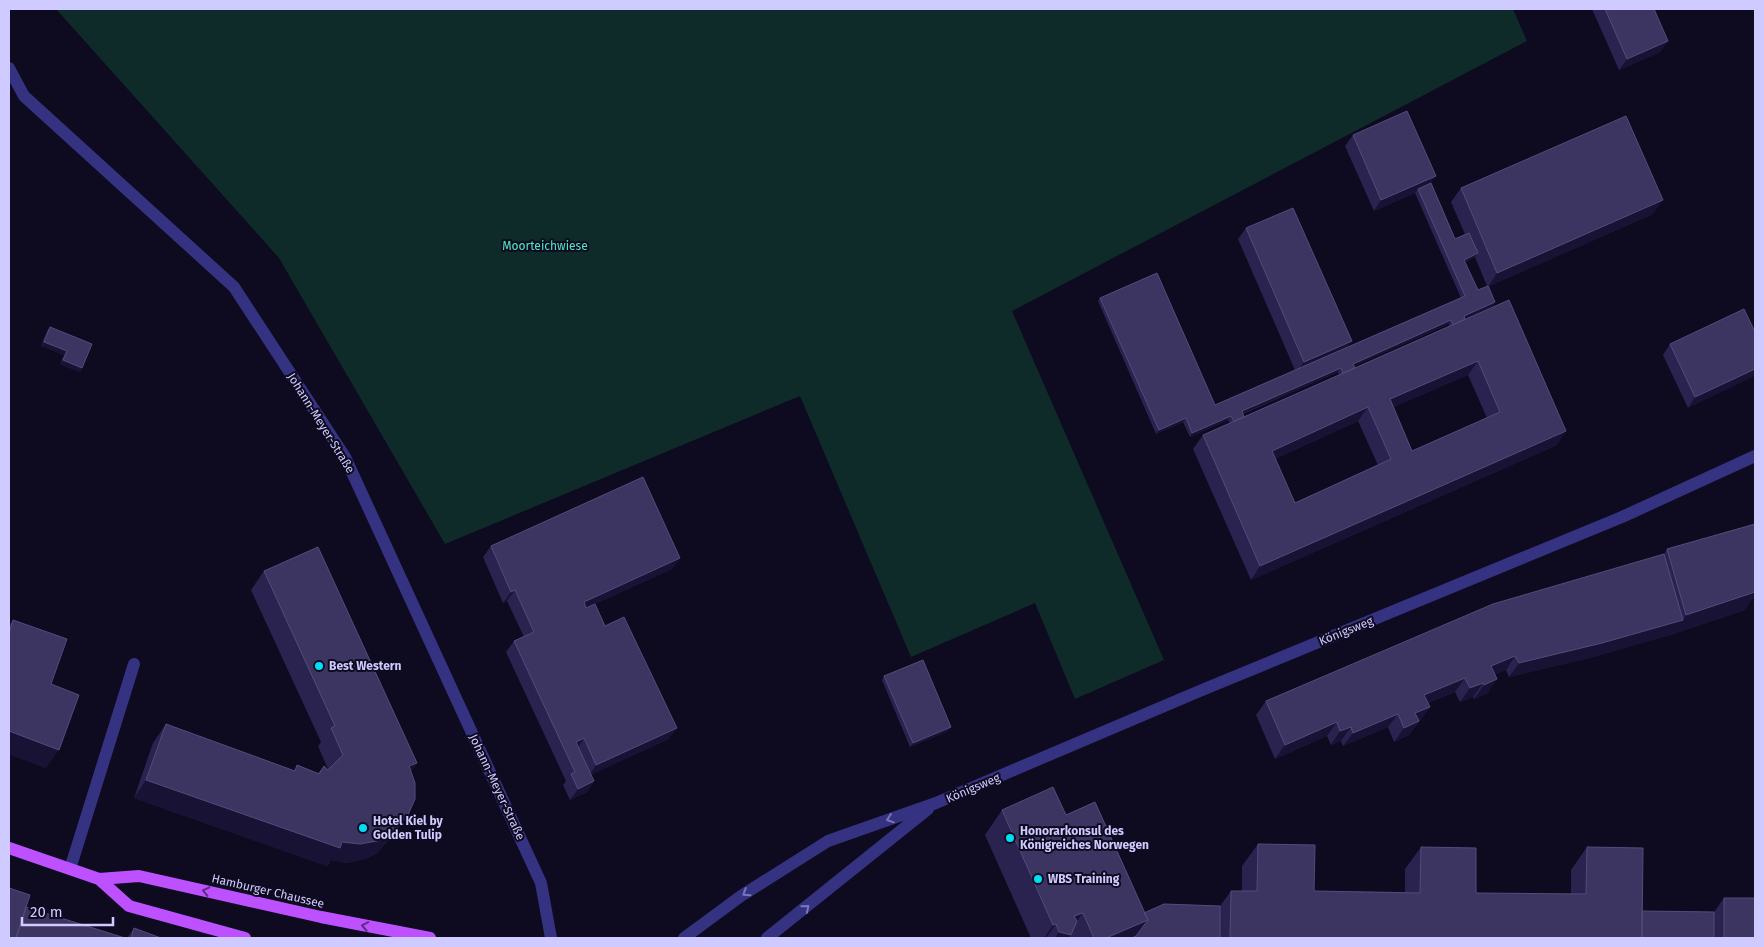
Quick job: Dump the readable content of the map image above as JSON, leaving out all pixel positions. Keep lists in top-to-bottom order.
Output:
{
  "streets": {
    "main road": ["Hamburger Chaussee"],
    "street": ["Johann-Meyer-Straße", "Königsweg"]
  },
  "parks": ["Moorteichwiese"],
  "places": [
    "Best Western",
    "Hotel Kiel by Golden Tulip",
    "Honorarkonsul des Königreiches Norwegen",
    "WBS Training"
  ],
  "scale_bar": "20 m"
}
